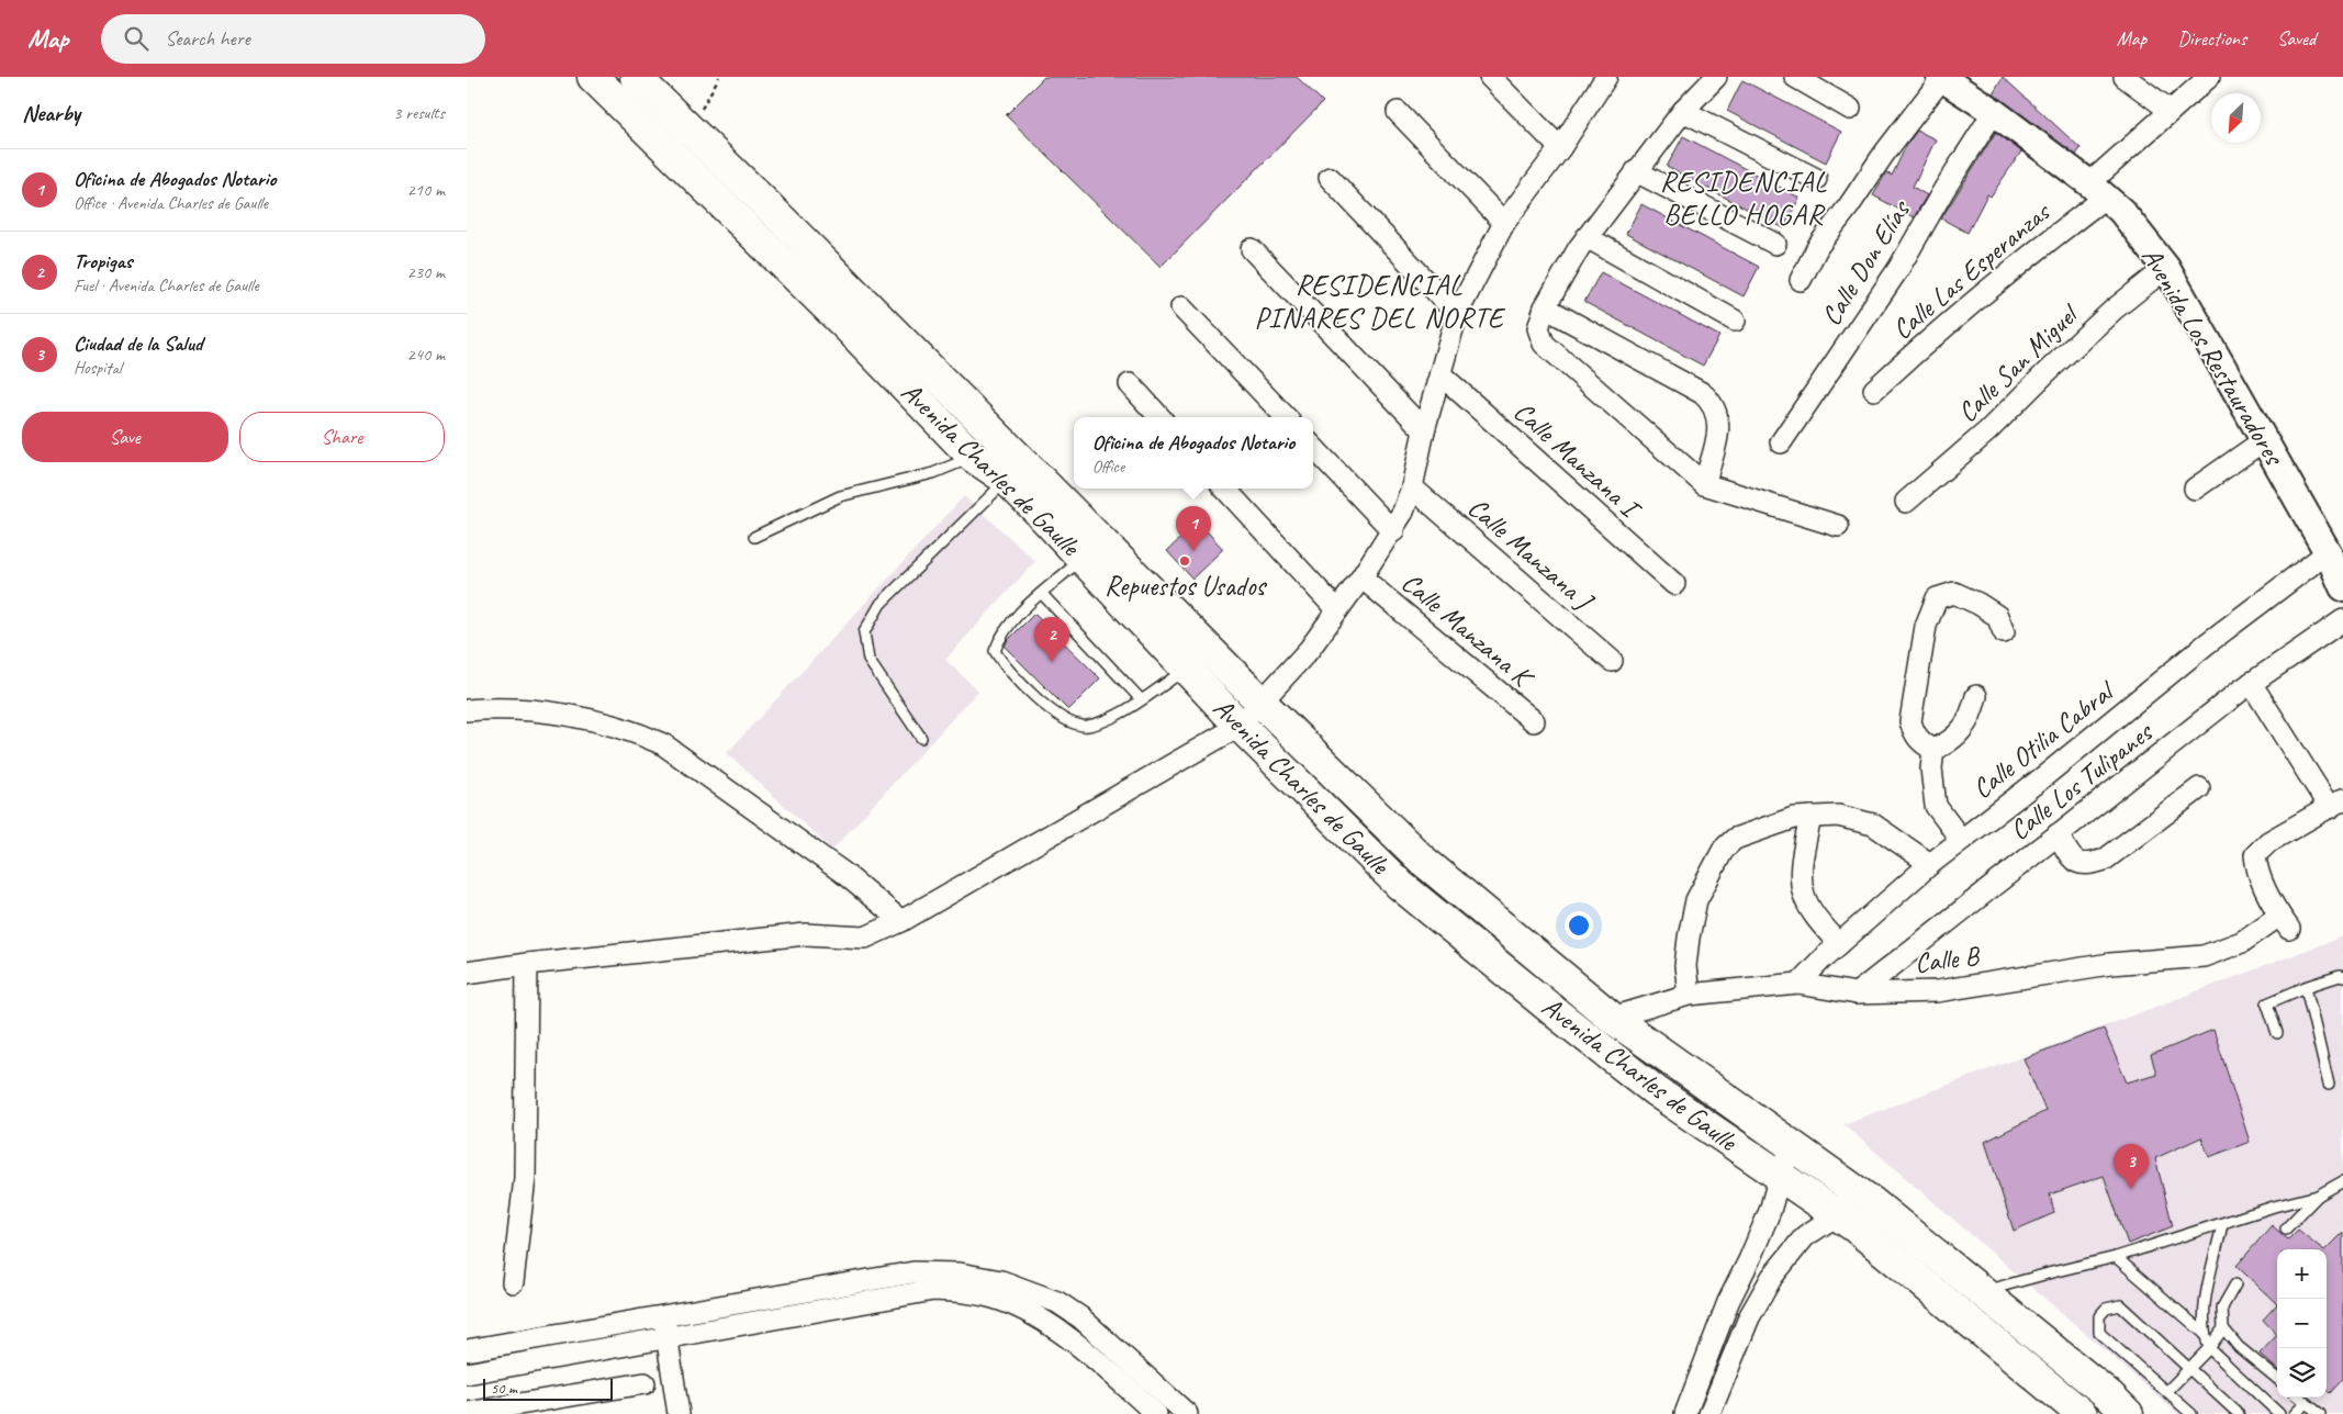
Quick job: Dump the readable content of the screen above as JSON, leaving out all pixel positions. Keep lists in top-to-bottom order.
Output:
{
  "streets": {
    "main road": ["Avenida Charles de Gaulle"],
    "street": [
      "Calle Don Elías",
      "Calle Las Esperanzas",
      "Avenida Los Restauradores",
      "Calle San Miguel",
      "Calle Manzana I",
      "Calle Manzana J",
      "Calle Manzana K",
      "Calle Otilia Cabral",
      "Calle Los Tulipanes",
      "Calle B"
    ]
  },
  "crossings": [
    ["Calle Don Elías", "Avenida Los Restauradores"],
    ["Calle Las Esperanzas", "Avenida Los Restauradores"],
    ["Avenida Los Restauradores", "Calle San Miguel"],
    ["Avenida Los Restauradores", "Calle Otilia Cabral"],
    ["Avenida Charles de Gaulle", "Calle B"],
    ["Calle Otilia Cabral", "Calle B"],
    ["Calle Los Tulipanes", "Calle B"]
  ],
  "districts": ["RESIDENCIAL BELLO HOGAR", "RESIDENCIAL PINARES DEL NORTE"],
  "places": ["Repuestos Usados"],
  "scale_bar": "50 m",
  "north": "bottom left",
  "page": {
    "header": "Map",
    "search": "Search here",
    "nav": ["Map", "Directions", "Saved"],
    "heading": ["Nearby", "3 results"],
    "list": [
      {
        "mark": "1",
        "name": "Oficina de Abogados Notario",
        "note": "Office · Avenida Charles de Gaulle",
        "value": "210 m"
      },
      {
        "mark": "2",
        "name": "Tropigas",
        "note": "Fuel · Avenida Charles de Gaulle",
        "value": "230 m"
      },
      {
        "mark": "3",
        "name": "Ciudad de la Salud",
        "note": "Hospital",
        "value": "240 m"
      }
    ],
    "buttons": ["Save", "Share"],
    "popup": ["Oficina de Abogados Notario", "Office"],
    "pins": ["1", "2", "3"],
    "map_buttons": ["+", "−"],
    "scale": "50 m"
  }
}
